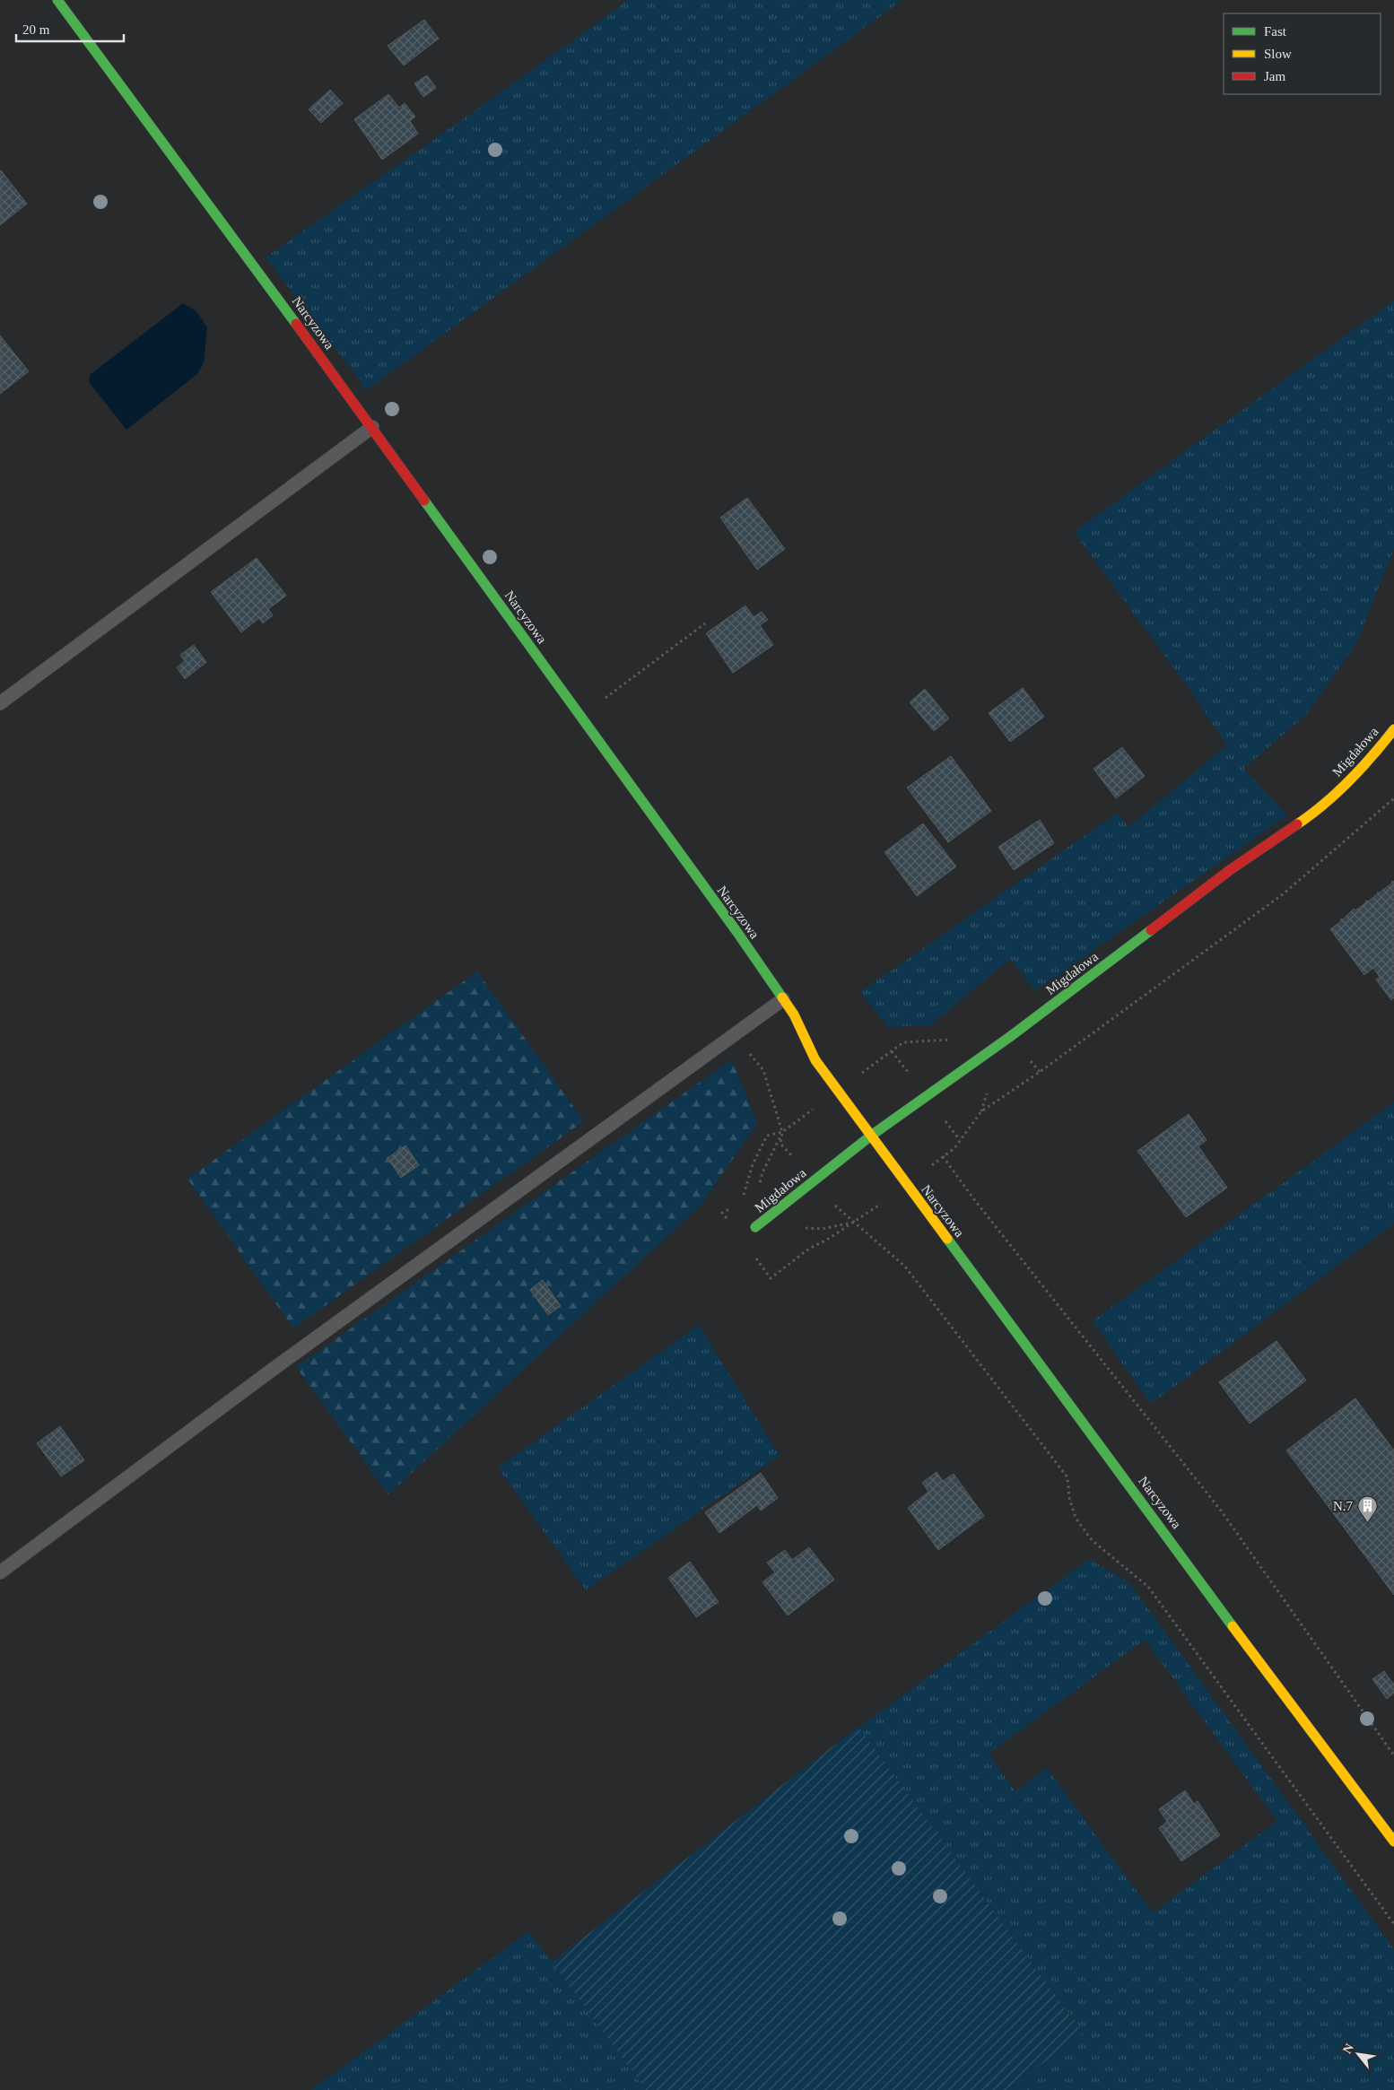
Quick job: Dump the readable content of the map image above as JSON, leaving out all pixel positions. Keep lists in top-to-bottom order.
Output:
{
  "streets": {
    "street": ["Narcyzowa", "Migdałowa"]
  },
  "crossings": [
    ["Narcyzowa", "Migdałowa"]
  ],
  "places": {
    "building": ["N.7"]
  },
  "legend": ["Fast", "Slow", "Jam"],
  "scale_bar": "20 m",
  "north": "top left"
}
